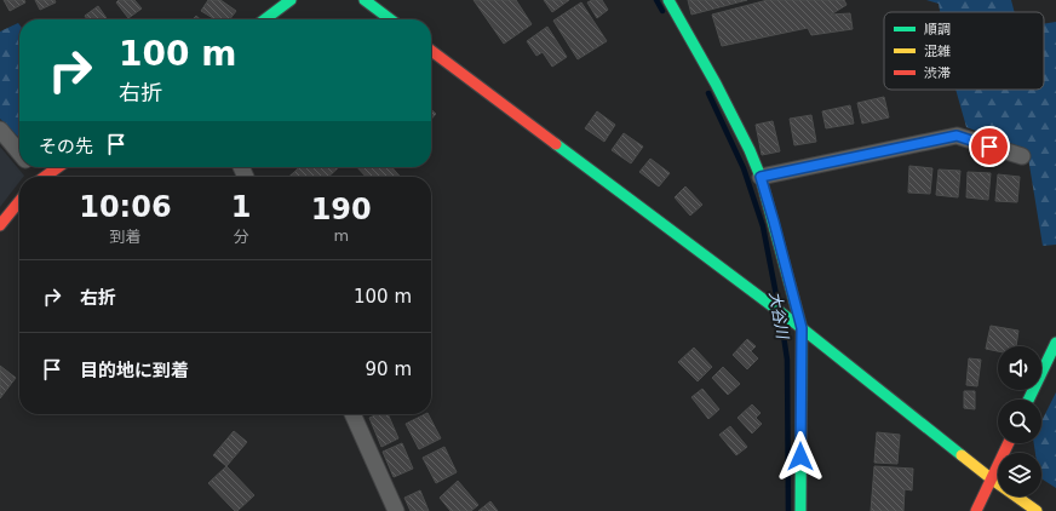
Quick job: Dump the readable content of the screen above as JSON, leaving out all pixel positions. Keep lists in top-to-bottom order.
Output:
{
  "water": ["大谷川"],
  "legend": ["順調", "混雑", "渋滞"],
  "page": {
    "turn": ["100 m", "右折"],
    "then": "その先",
    "eta": [
      "10:06",
      "到着",
      "1",
      "分",
      "190",
      "m"
    ],
    "list": [
      {
        "name": "右折",
        "value": "100 m"
      },
      {
        "name": "目的地に到着",
        "value": "90 m"
      }
    ]
  }
}
